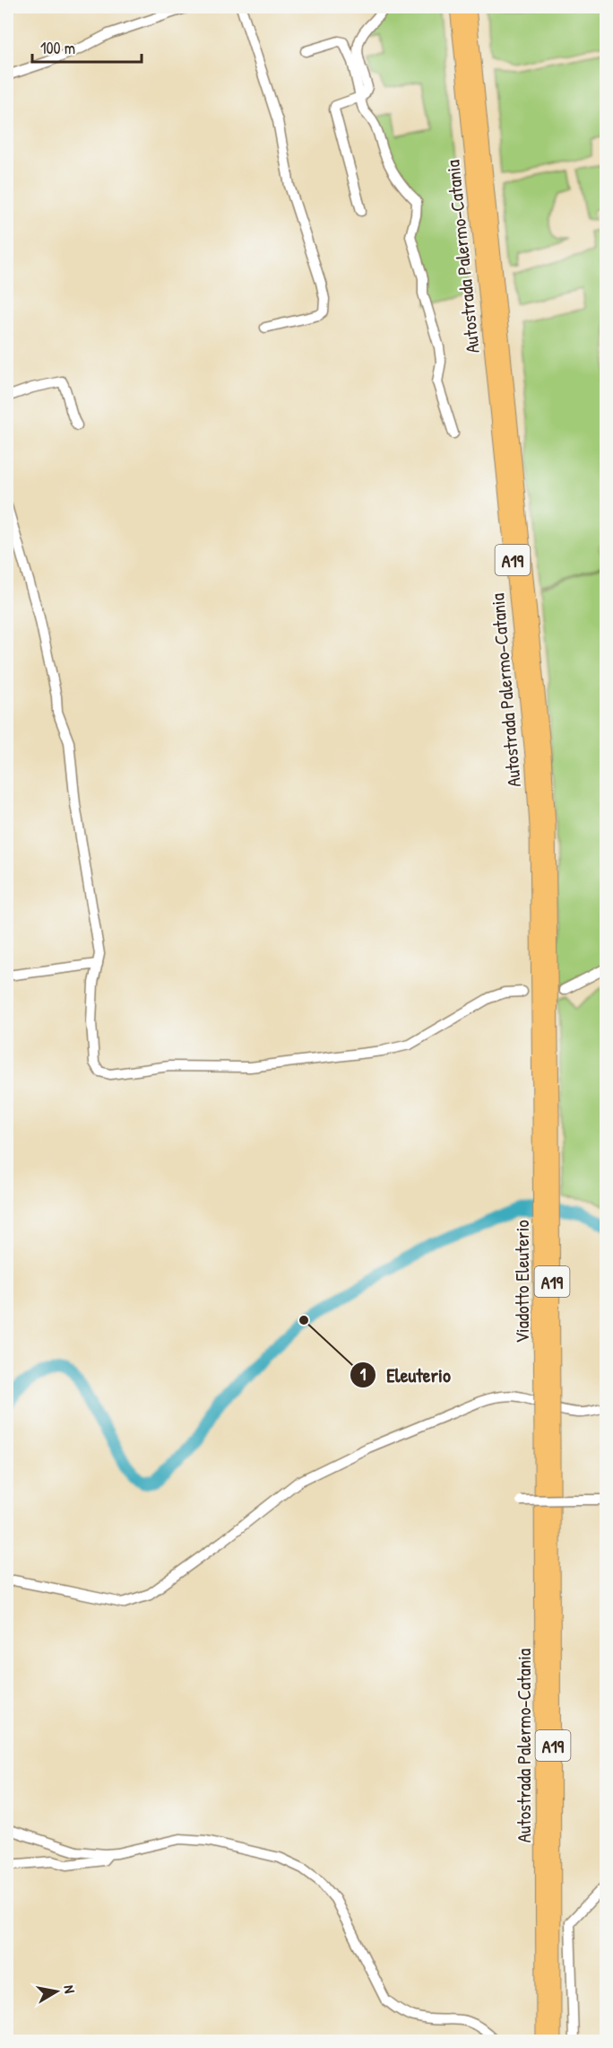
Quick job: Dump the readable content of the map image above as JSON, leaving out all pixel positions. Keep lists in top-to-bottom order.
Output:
{
  "streets": {
    "highway": ["Autostrada Palermo-Catania", "A19", "Viadotto Eleuterio"]
  },
  "crossings": [
    ["Autostrada Palermo-Catania", "Viadotto Eleuterio"]
  ],
  "places": ["Eleuterio"],
  "scale_bar": "100 m",
  "north": "right"
}
